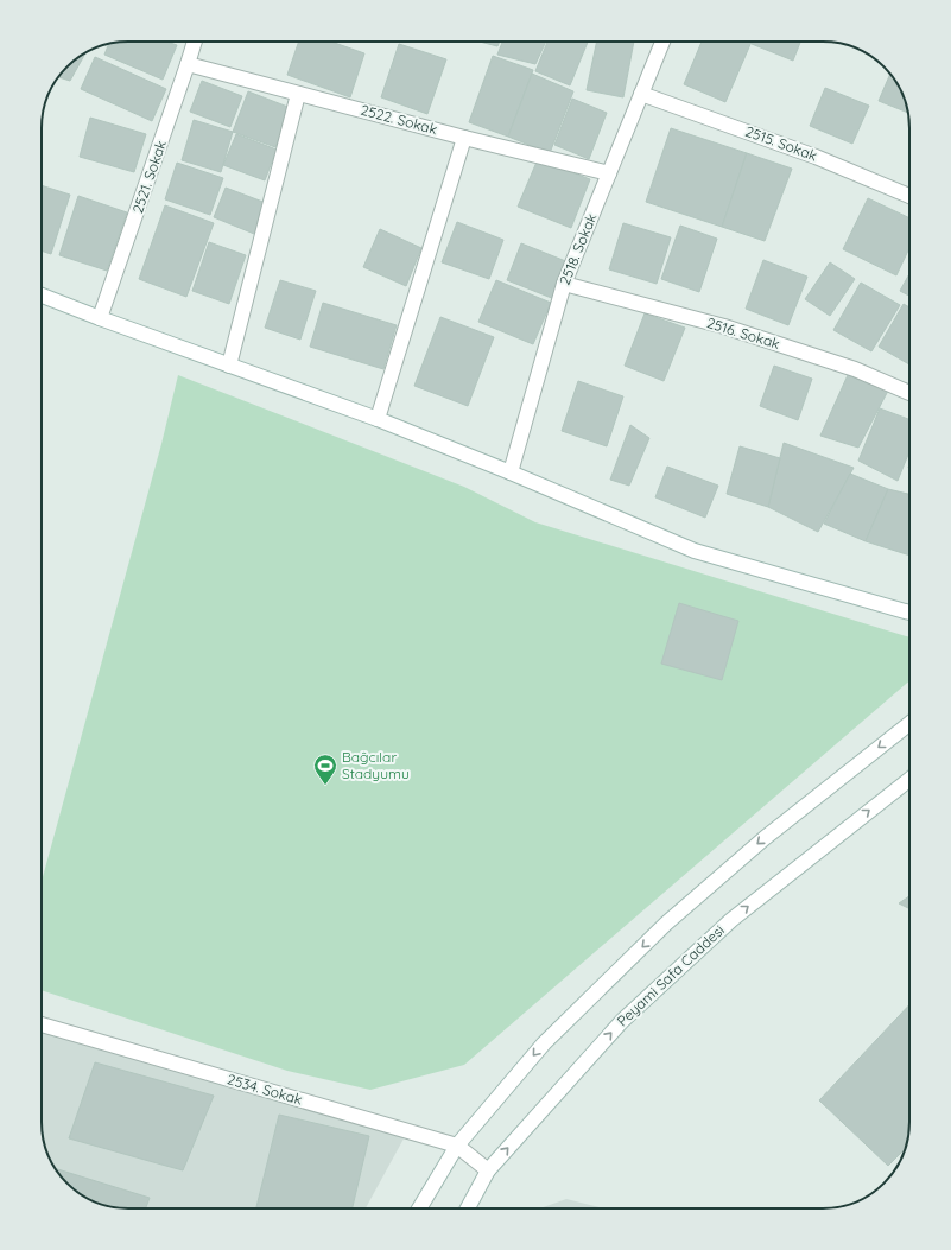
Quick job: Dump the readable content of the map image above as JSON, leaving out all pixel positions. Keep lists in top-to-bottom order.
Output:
{
  "streets": {
    "street": [
      "2522. Sokak",
      "2515. Sokak",
      "2521. Sokak",
      "2518. Sokak",
      "2516. Sokak",
      "Peyami Safa Caddesi",
      "2534. Sokak"
    ]
  },
  "crossings": [
    ["2522. Sokak", "2521. Sokak"],
    ["2522. Sokak", "2518. Sokak"],
    ["2515. Sokak", "2518. Sokak"],
    ["2518. Sokak", "2516. Sokak"],
    ["Peyami Safa Caddesi", "2534. Sokak"]
  ],
  "places": {
    "sports": ["Bağcılar Stadyumu"]
  }
}
